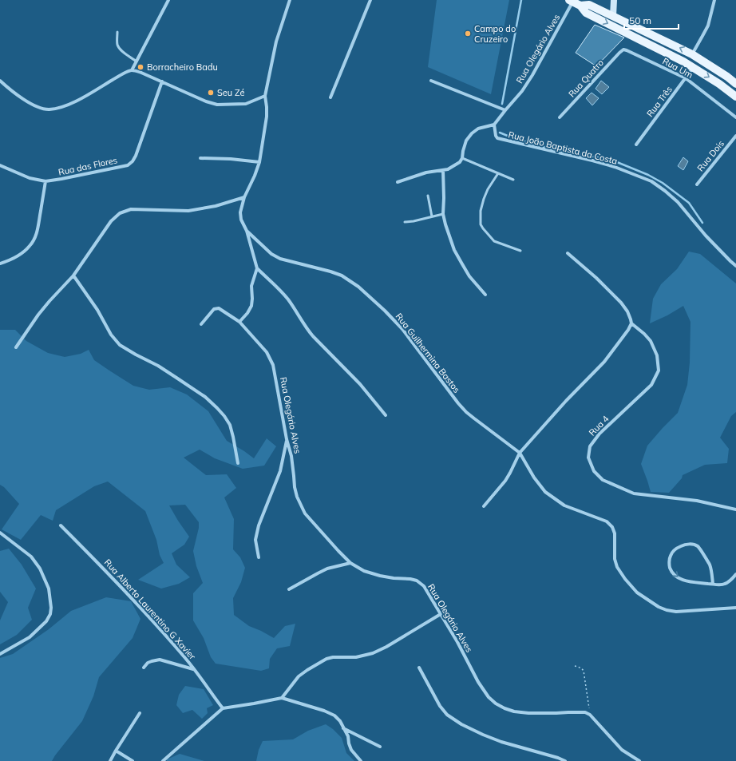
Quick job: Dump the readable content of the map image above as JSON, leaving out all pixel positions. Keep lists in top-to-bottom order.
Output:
{
  "streets": {
    "street": [
      "Rua Olegário Alves",
      "Rua Um",
      "Rua Quatro",
      "Rua Três",
      "Rua João Baptista da Costa",
      "Rua Dois",
      "Rua das Flores",
      "Rua Guilhermina Bastos",
      "Rua 4",
      "Rua Alberto Laurentino G Xavier"
    ]
  },
  "crossings": [
    ["Rua Olegário Alves", "Rua João Baptista da Costa"],
    ["Rua Um", "Rua Quatro"],
    ["Rua Um", "Rua Três"]
  ],
  "places": ["Campo do Cruzeiro", "Borracheiro Badu", "Seu Zé"],
  "scale_bar": "50 m"
}
